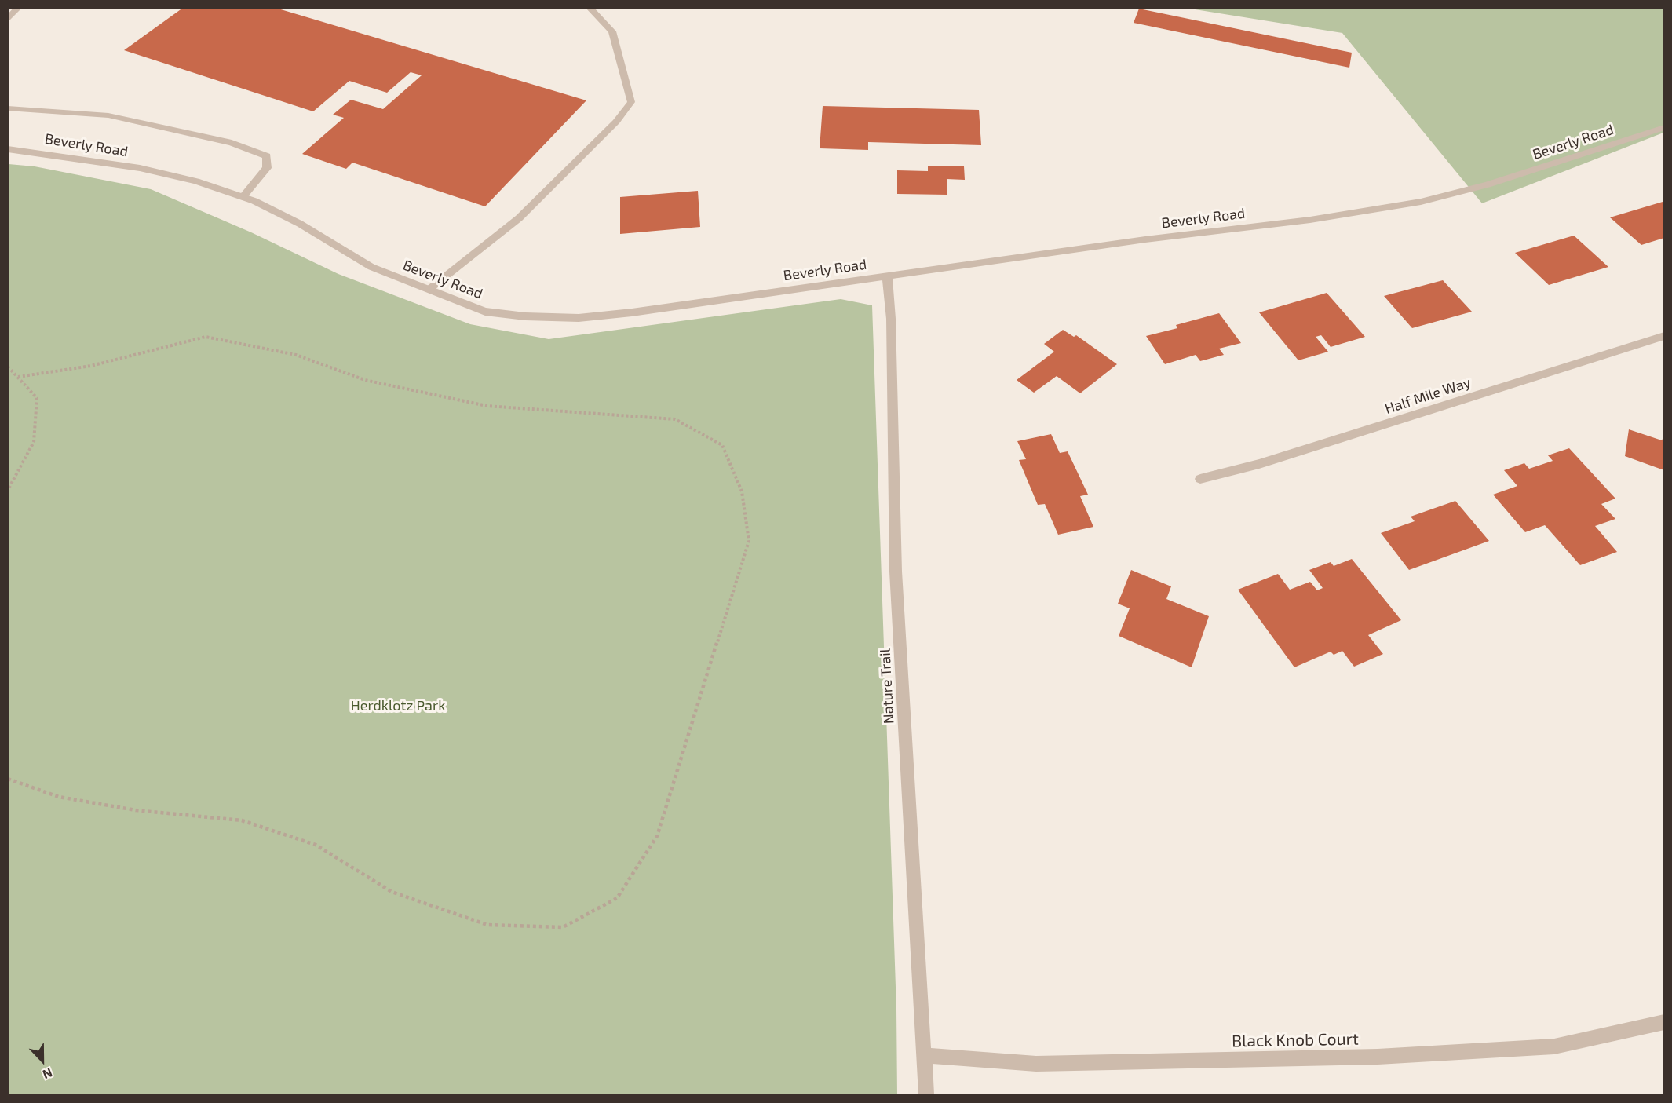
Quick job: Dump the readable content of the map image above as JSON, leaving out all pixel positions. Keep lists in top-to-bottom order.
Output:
{
  "streets": {
    "street": [
      "Beverly Road",
      "Half Mile Way",
      "Nature Trail",
      "Black Knob Court"
    ]
  },
  "crossings": [
    ["Beverly Road", "Nature Trail"],
    ["Nature Trail", "Black Knob Court"]
  ],
  "parks": ["Herdklotz Park"],
  "north": "bottom"
}
